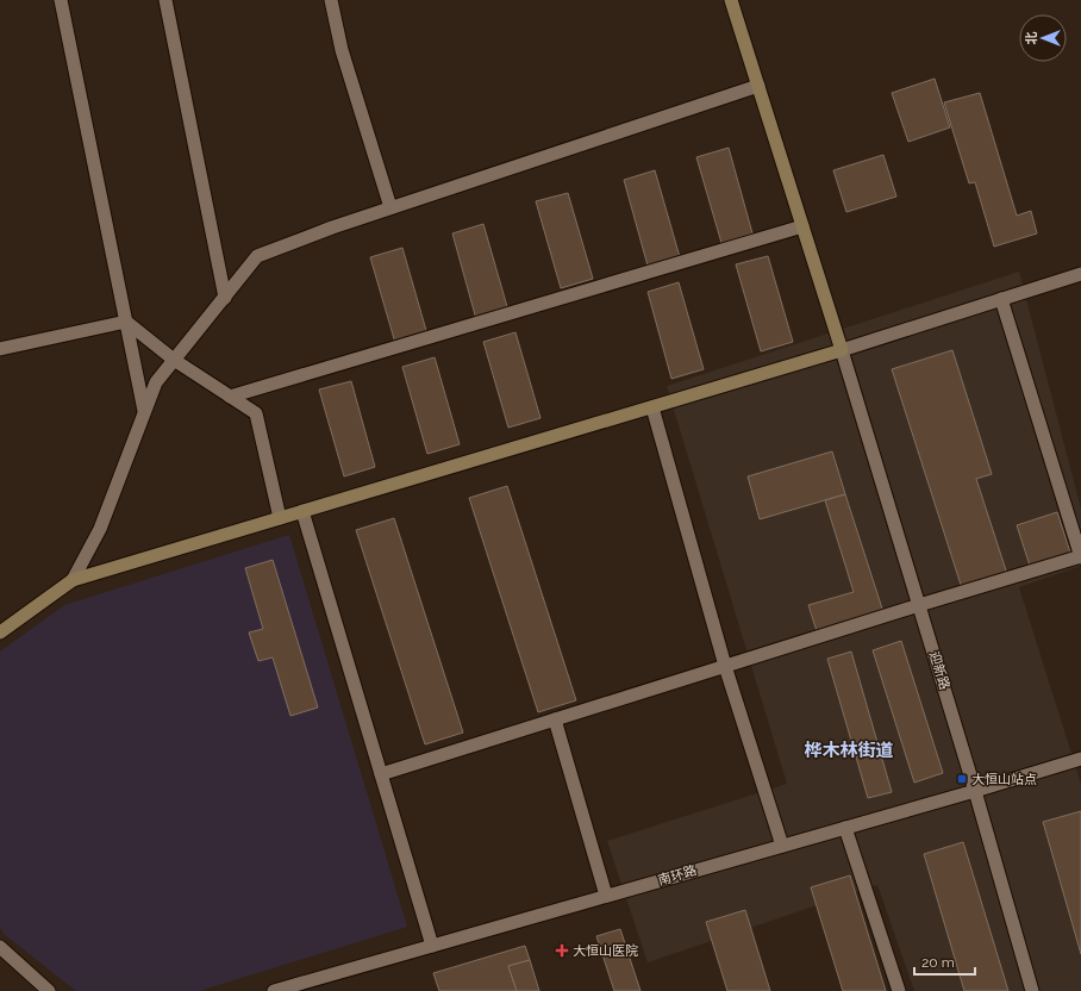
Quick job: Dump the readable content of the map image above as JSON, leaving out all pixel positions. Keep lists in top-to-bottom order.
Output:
{
  "streets": {
    "street": ["迎新路", "南环路"]
  },
  "crossings": [
    ["迎新路", "南环路"]
  ],
  "districts": ["桦木林街道"],
  "places": {
    "transit": ["大恒山站点"],
    "health": ["大恒山医院"]
  },
  "scale_bar": "20 m",
  "north": "left"
}
